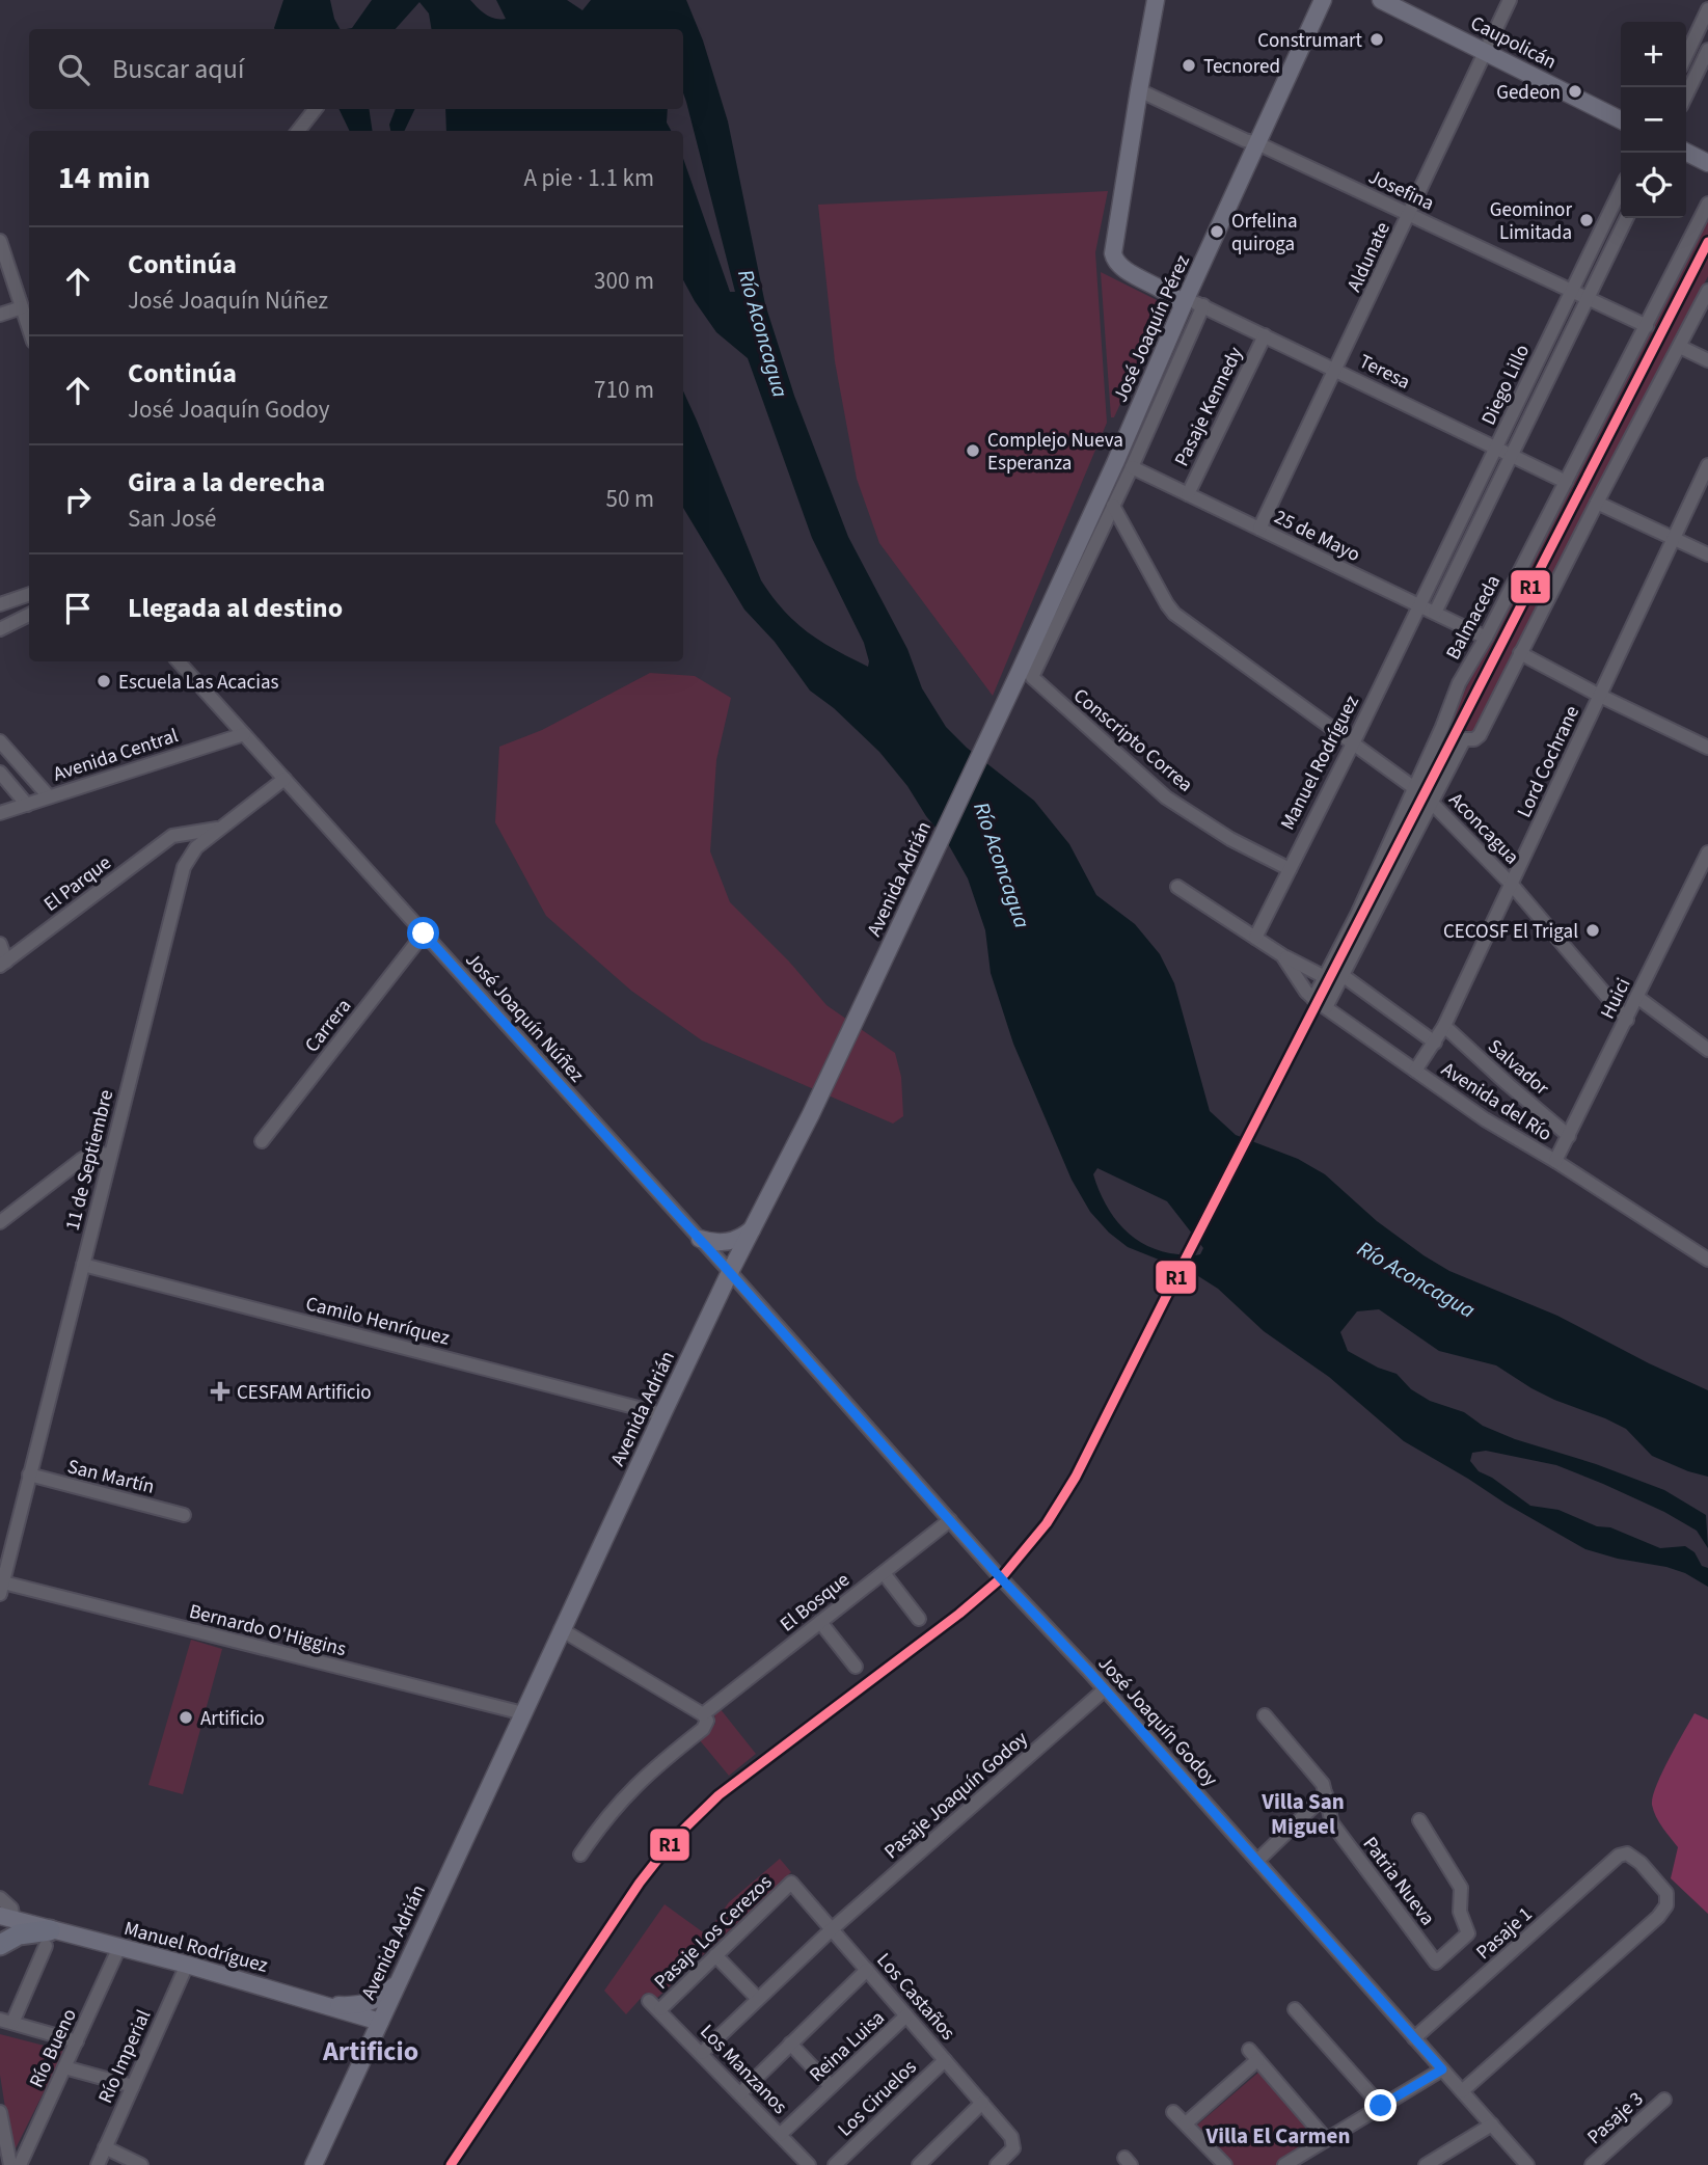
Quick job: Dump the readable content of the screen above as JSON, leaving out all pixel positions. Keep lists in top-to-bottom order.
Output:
{
  "streets": {
    "main road": [
      "Caupolicán",
      "José Joaquín Pérez",
      "Teresa",
      "Manuel Rodríguez",
      "Avenida Adrián"
    ],
    "street": [
      "Josefina",
      "Aldunate",
      "Diego Lillo",
      "Pasaje Kennedy",
      "25 de Mayo",
      "Balmaceda",
      "Conscripto Correa",
      "Avenida Central",
      "Lord Cochrane",
      "Aconcagua",
      "El Parque",
      "Huici",
      "José Joaquín Núñez",
      "Carrera",
      "Salvador",
      "Avenida del Río",
      "11 de Septiembre",
      "Camilo Henríquez",
      "San Martín",
      "El Bosque",
      "Bernardo O'Higgins",
      "José Joaquín Godoy",
      "Pasaje Joaquín Godoy",
      "Patria Nueva",
      "Pasaje Los Cerezos",
      "Pasaje 1",
      "Los Castaños",
      "Reina Luisa",
      "Río Bueno",
      "Río Imperial",
      "Los Manzanos",
      "Los Ciruelos",
      "Pasaje 3"
    ]
  },
  "crossings": [
    ["Caupolicán", "Aldunate"],
    ["Josefina", "Aldunate"],
    ["Josefina", "José Joaquín Pérez"],
    ["Josefina", "Teresa"],
    ["Josefina", "Diego Lillo"],
    ["Josefina", "Balmaceda"],
    ["Aldunate", "Teresa"],
    ["Aldunate", "25 de Mayo"],
    ["José Joaquín Pérez", "Teresa"],
    ["José Joaquín Pérez", "25 de Mayo"],
    ["José Joaquín Pérez", "Conscripto Correa"],
    ["José Joaquín Pérez", "Aconcagua"],
    ["José Joaquín Pérez", "Avenida Adrián"],
    ["Teresa", "Diego Lillo"],
    ["Teresa", "Pasaje Kennedy"],
    ["Teresa", "Balmaceda"],
    ["Diego Lillo", "25 de Mayo"],
    ["Diego Lillo", "Manuel Rodríguez"],
    ["Pasaje Kennedy", "25 de Mayo"],
    ["25 de Mayo", "Balmaceda"],
    ["25 de Mayo", "Manuel Rodríguez"],
    ["Balmaceda", "Aconcagua"],
    ["Balmaceda", "Avenida del Río"],
    ["Conscripto Correa", "Manuel Rodríguez"],
    ["Conscripto Correa", "Avenida Adrián"],
    ["Avenida Central", "José Joaquín Núñez"],
    ["Lord Cochrane", "Aconcagua"],
    ["Lord Cochrane", "Salvador"],
    ["Lord Cochrane", "Avenida del Río"],
    ["Manuel Rodríguez", "Aconcagua"],
    ["Manuel Rodríguez", "Avenida Adrián"],
    ["Manuel Rodríguez", "Avenida del Río"],
    ["Manuel Rodríguez", "Río Bueno"],
    ["Manuel Rodríguez", "Río Imperial"],
    ["Aconcagua", "Huici"],
    ["Avenida Adrián", "José Joaquín Núñez"],
    ["Avenida Adrián", "Camilo Henríquez"],
    ["Avenida Adrián", "Bernardo O'Higgins"],
    ["Avenida Adrián", "José Joaquín Godoy"],
    ["El Parque", "11 de Septiembre"],
    ["Huici", "Salvador"],
    ["Huici", "Avenida del Río"],
    ["José Joaquín Núñez", "Carrera"],
    ["José Joaquín Núñez", "11 de Septiembre"],
    ["José Joaquín Núñez", "José Joaquín Godoy"],
    ["11 de Septiembre", "Camilo Henríquez"],
    ["11 de Septiembre", "San Martín"],
    ["11 de Septiembre", "Bernardo O'Higgins"],
    ["El Bosque", "José Joaquín Godoy"],
    ["José Joaquín Godoy", "Pasaje Joaquín Godoy"],
    ["José Joaquín Godoy", "Pasaje 1"],
    ["Pasaje Joaquín Godoy", "Los Castaños"],
    ["Pasaje Joaquín Godoy", "Los Manzanos"],
    ["Pasaje Los Cerezos", "Los Castaños"],
    ["Pasaje Los Cerezos", "Los Manzanos"],
    ["Los Castaños", "Reina Luisa"],
    ["Los Castaños", "Los Ciruelos"],
    ["Reina Luisa", "Los Manzanos"]
  ],
  "districts": ["Villa San Miguel", "Artificio", "Villa El Carmen"],
  "water": ["Río Aconcagua"],
  "places": {
    "other": [
      "Construmart",
      "Tecnored",
      "Gedeon",
      "Geominor Limitada",
      "Orfelina quiroga",
      "Complejo Nueva Esperanza",
      "Escuela Las Acacias",
      "CECOSF El Trigal",
      "Artificio"
    ],
    "health": ["CESFAM Artificio"]
  },
  "lines": ["transit line R1"],
  "page": {
    "map_buttons": ["+", "−"],
    "search": "Buscar aquí",
    "heading": ["14 min", "A pie · 1.1 km"],
    "list": [
      ["Continúa", "José Joaquín Núñez", "300 m"],
      ["Continúa", "José Joaquín Godoy", "710 m"],
      ["Gira a la derecha", "San José", "50 m"],
      "Llegada al destino"
    ]
  }
}
